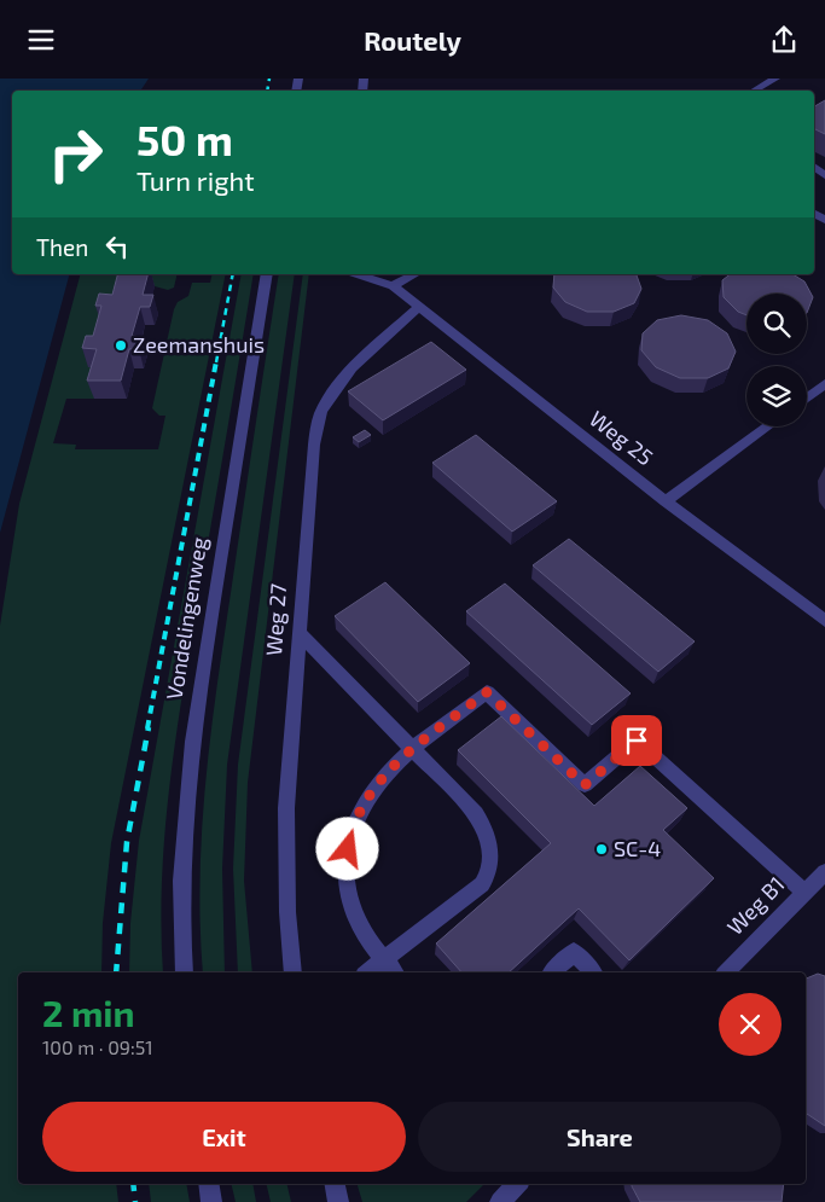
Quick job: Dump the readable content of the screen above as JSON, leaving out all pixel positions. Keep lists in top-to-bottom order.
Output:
{
  "streets": {
    "street": [
      "Weg 25",
      "Vondelingenweg",
      "Weg 27",
      "Weg B1"
    ]
  },
  "crossings": [
    ["Weg 25", "Weg 27"]
  ],
  "places": ["Zeemanshuis", "SC-4"],
  "page": {
    "header": "Routely",
    "turn": ["50 m", "Turn right"],
    "then": "Then",
    "heading": ["2 min", "100 m · 09:51"],
    "buttons": ["Exit", "Share"]
  }
}
